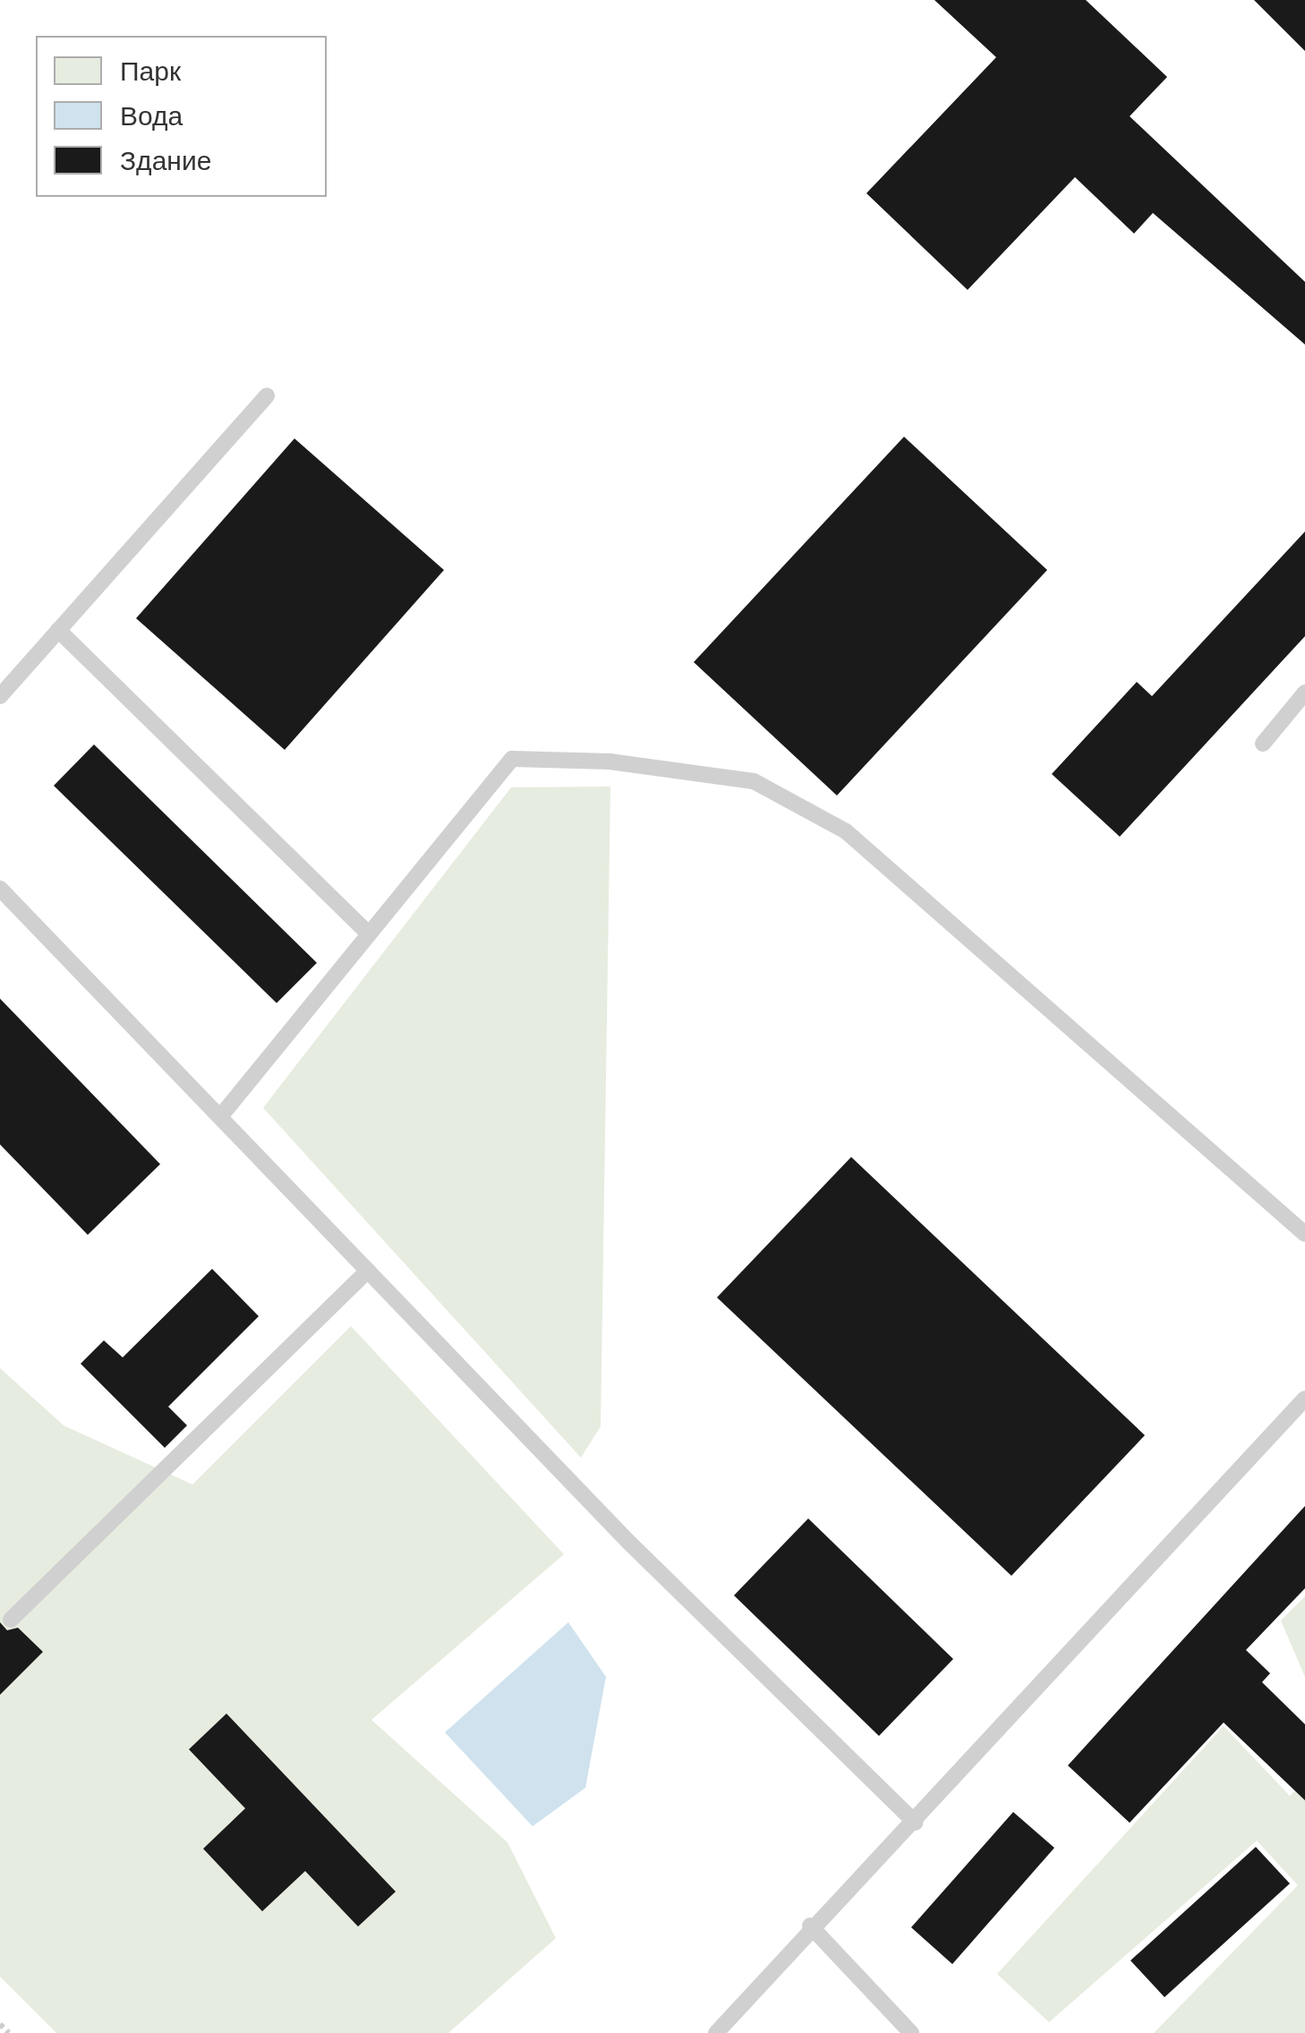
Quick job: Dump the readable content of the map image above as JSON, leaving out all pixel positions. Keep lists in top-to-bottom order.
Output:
{
  "legend": ["Парк", "Вода", "Здание"]
}
